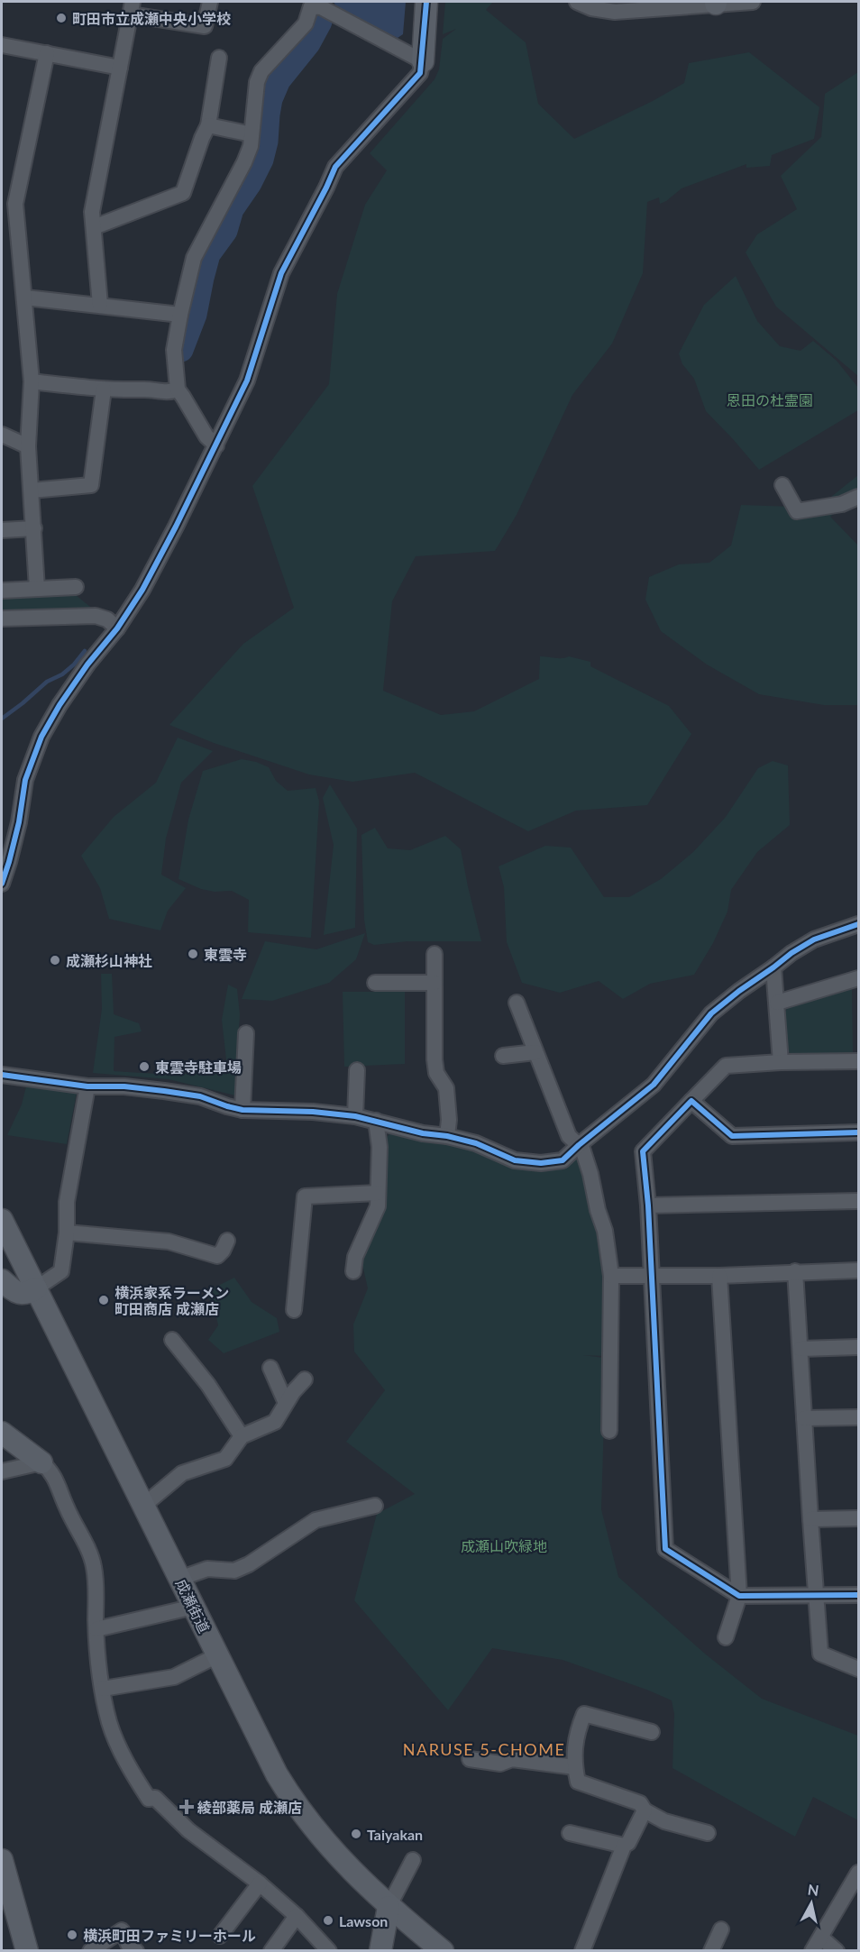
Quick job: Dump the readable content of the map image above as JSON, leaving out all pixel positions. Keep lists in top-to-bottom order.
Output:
{
  "streets": {
    "main road": ["成瀬街道"]
  },
  "districts": ["NARUSE 5-CHOME"],
  "parks": ["恩田の杜霊園", "成瀬山吹緑地"],
  "places": {
    "other": [
      "町田市立成瀬中央小学校",
      "東雲寺",
      "成瀬杉山神社",
      "東雲寺駐車場",
      "横浜家系ラーメン 町田商店 成瀬店",
      "Taiyakan",
      "Lawson",
      "横浜町田ファミリーホール"
    ],
    "health": ["綾部薬局 成瀬店"]
  },
  "north": "top"
}
